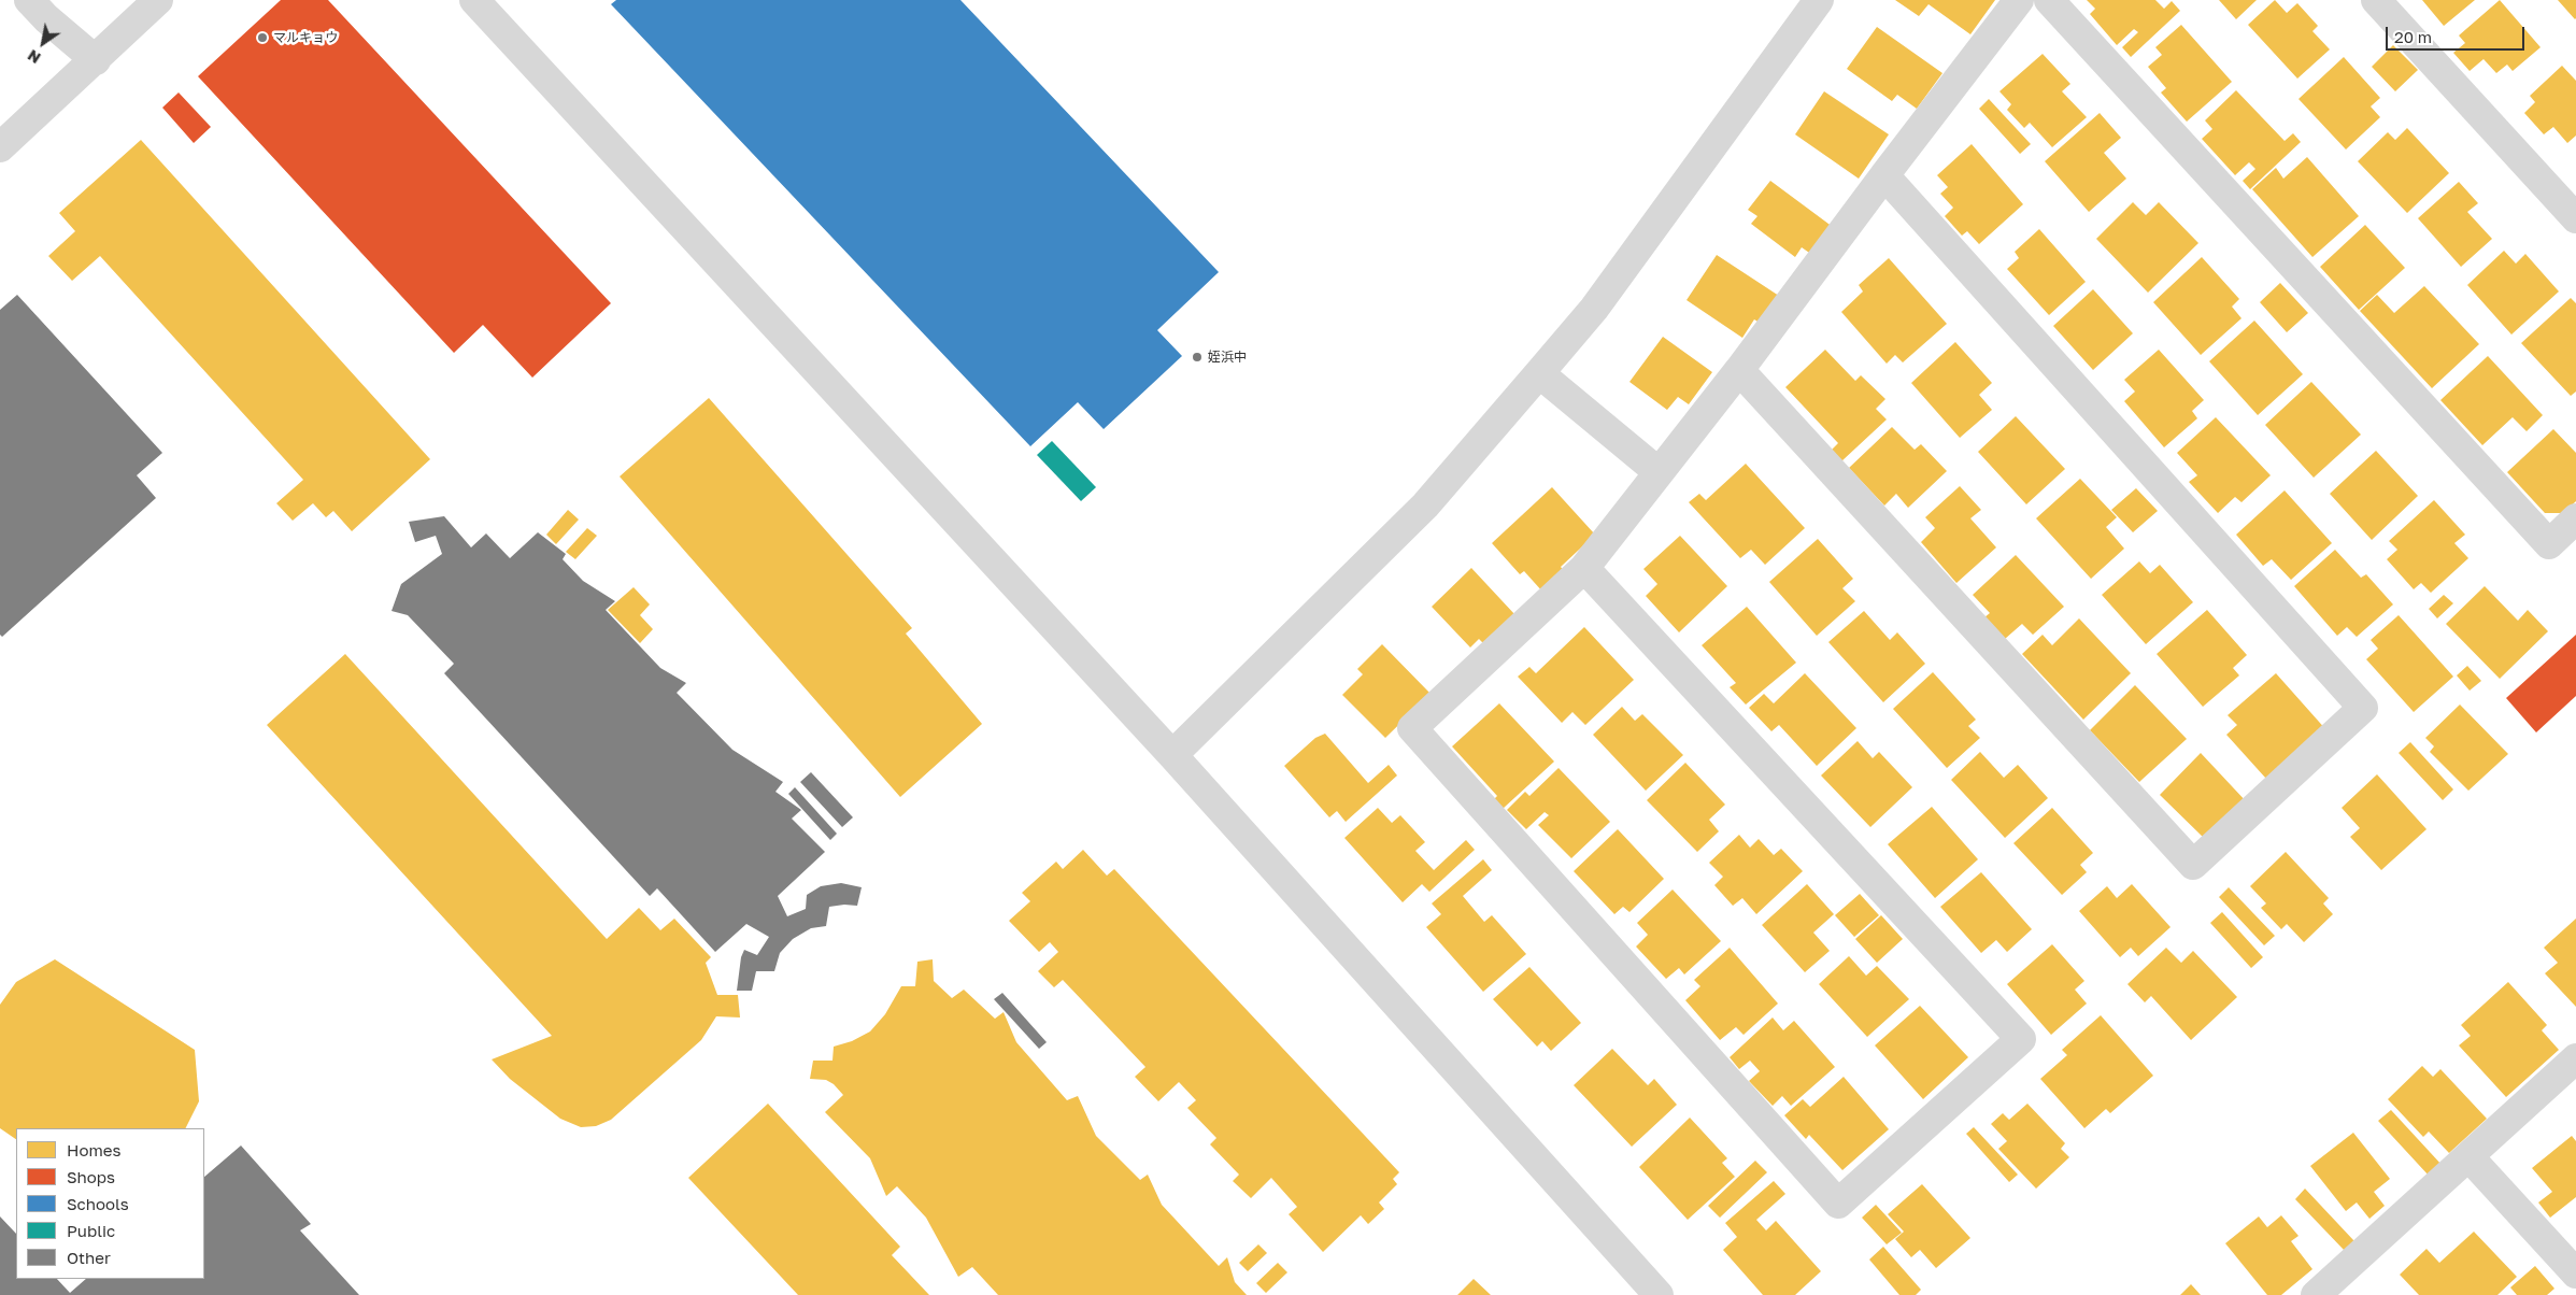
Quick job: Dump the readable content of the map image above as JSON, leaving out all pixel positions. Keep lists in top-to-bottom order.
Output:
{
  "places": ["マルキョウ", "姪浜中"],
  "legend": [
    "Homes",
    "Shops",
    "Schools",
    "Public",
    "Other"
  ],
  "scale_bar": "20 m",
  "north": "bottom left"
}
